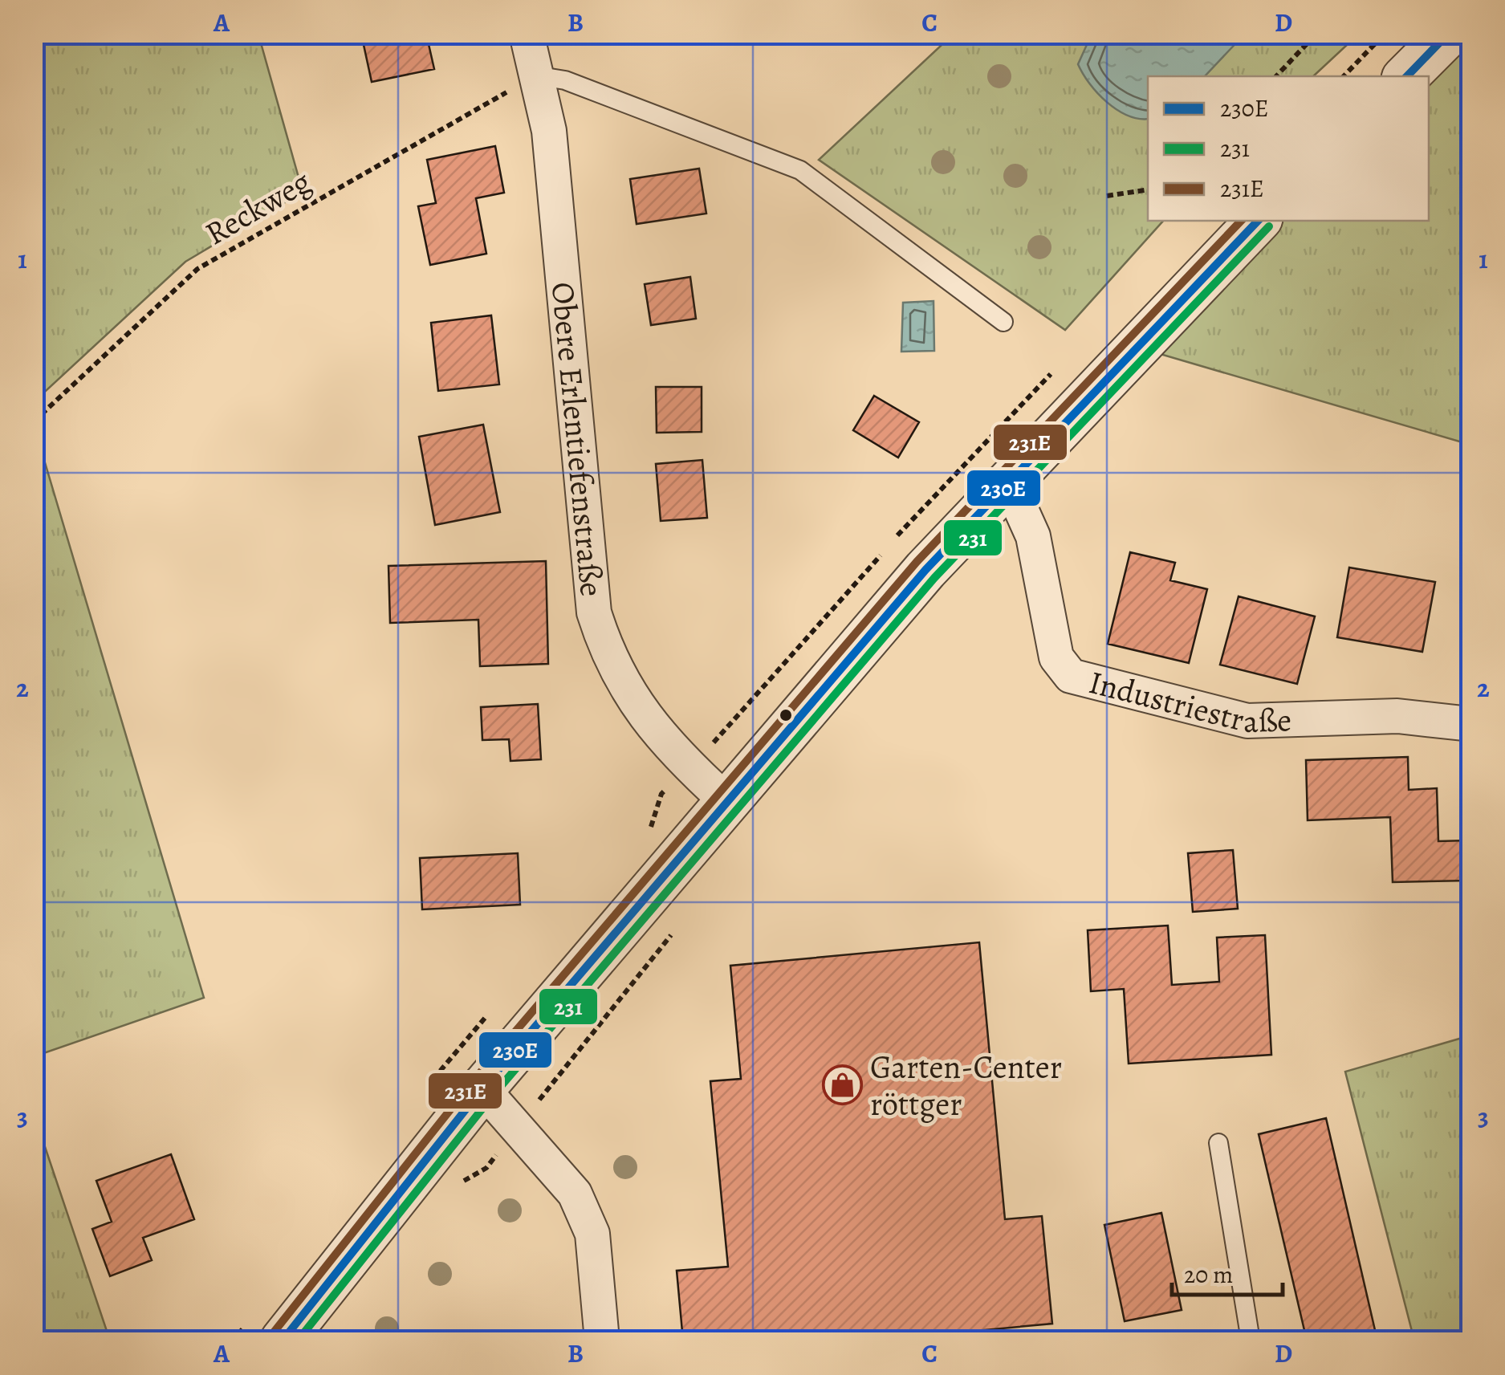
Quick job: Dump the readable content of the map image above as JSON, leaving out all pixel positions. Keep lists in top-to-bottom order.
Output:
{
  "streets": {
    "street": ["Obere Erlentiefenstraße", "Industriestraße"],
    "path": ["Reckweg"]
  },
  "crossings": [
    ["Reckweg", "Obere Erlentiefenstraße"]
  ],
  "places": {
    "shop": ["Garten-Center röttger"]
  },
  "lines": ["transit line 230E", "transit line 231E", "transit line 231"],
  "legend": ["230E", "231", "231E"],
  "scale_bar": "20 m",
  "grid": {
    "columns": [
      "A",
      "B",
      "C",
      "D"
    ],
    "rows": ["1", "2", "3"]
  }
}
